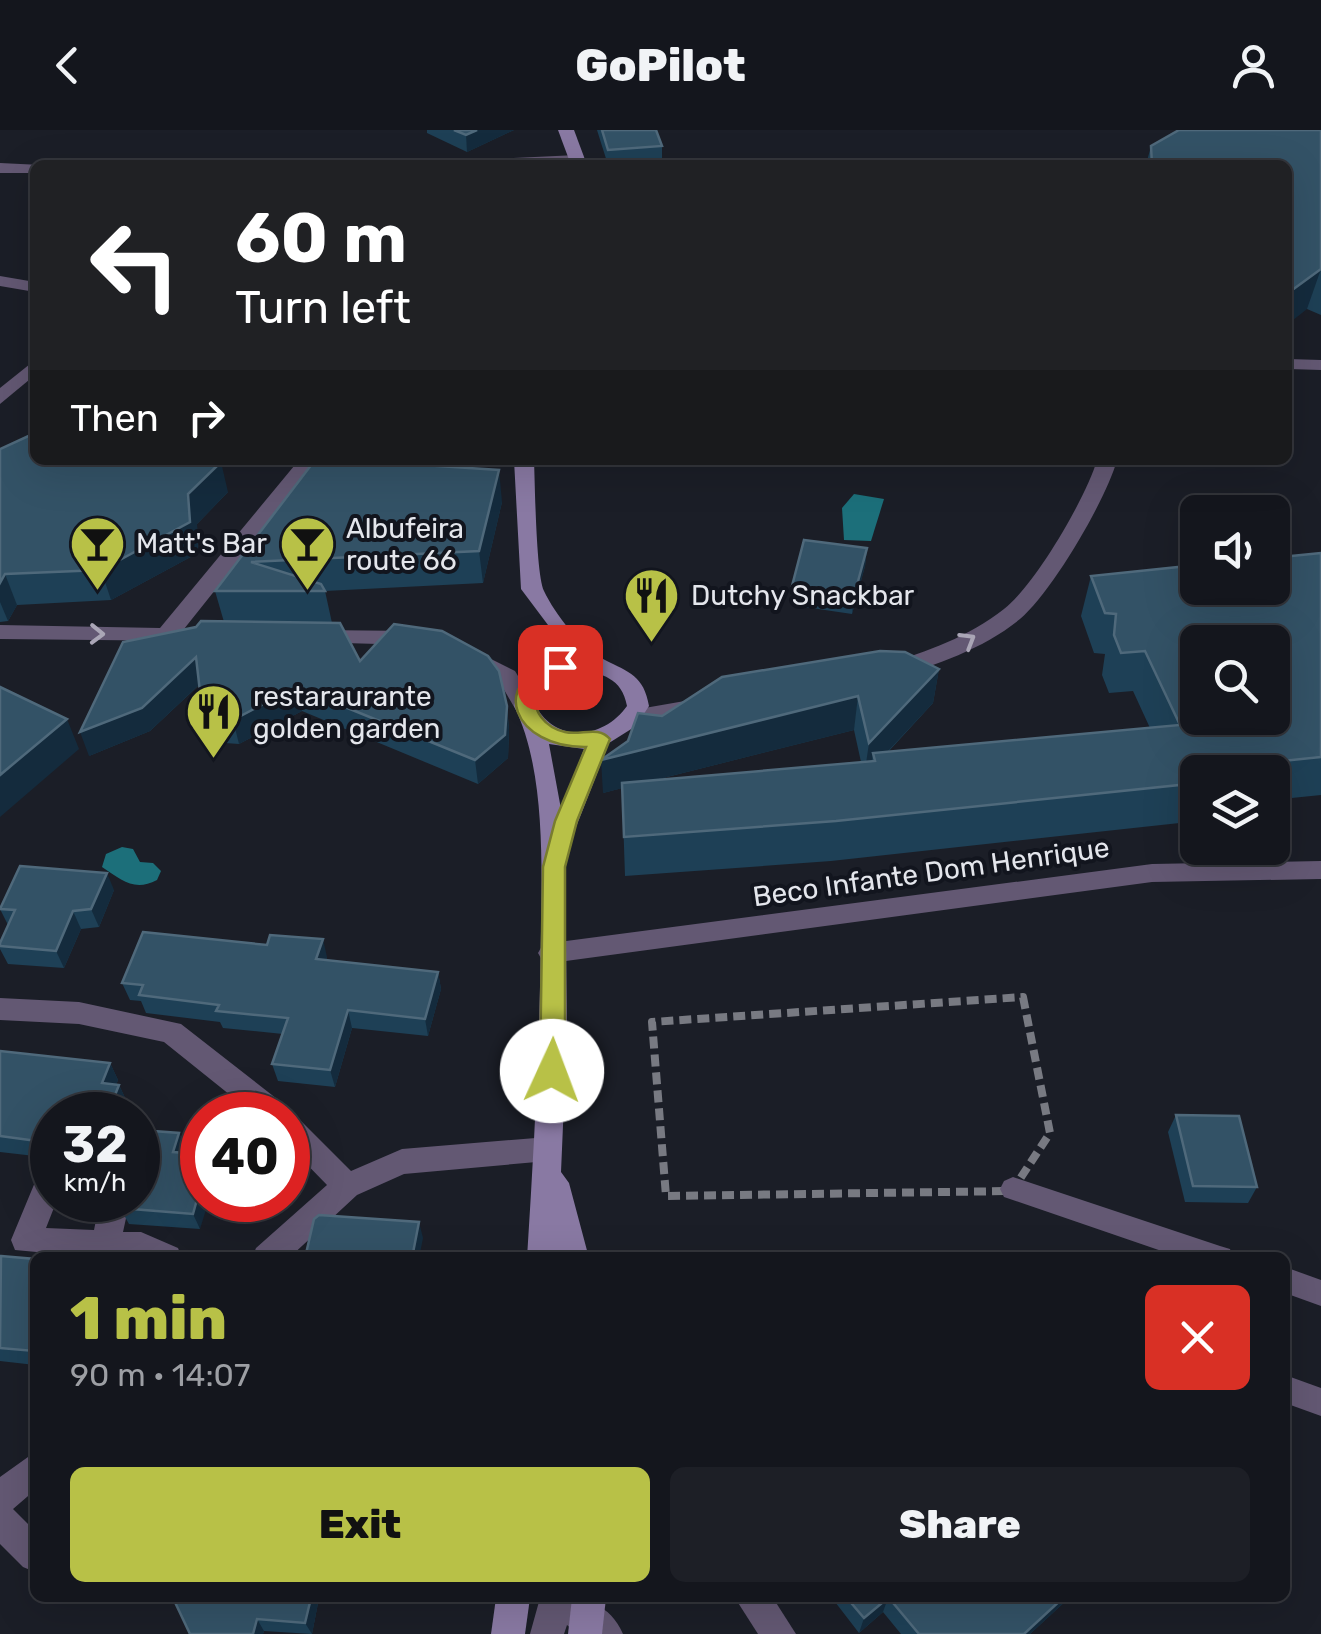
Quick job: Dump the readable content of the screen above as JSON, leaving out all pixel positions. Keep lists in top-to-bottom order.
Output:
{
  "streets": {
    "street": ["Beco Infante Dom Henrique"]
  },
  "places": {
    "bar": ["Matt's Bar", "Albufeira route 66"],
    "restaurant": ["Dutchy Snackbar", "restaraurante golden garden"]
  },
  "page": {
    "header": "GoPilot",
    "turn": ["60 m", "Turn left"],
    "then": "Then",
    "speed": "32 km/h",
    "limit": "40",
    "heading": ["1 min", "90 m · 14:07"],
    "buttons": ["Exit", "Share"]
  }
}
